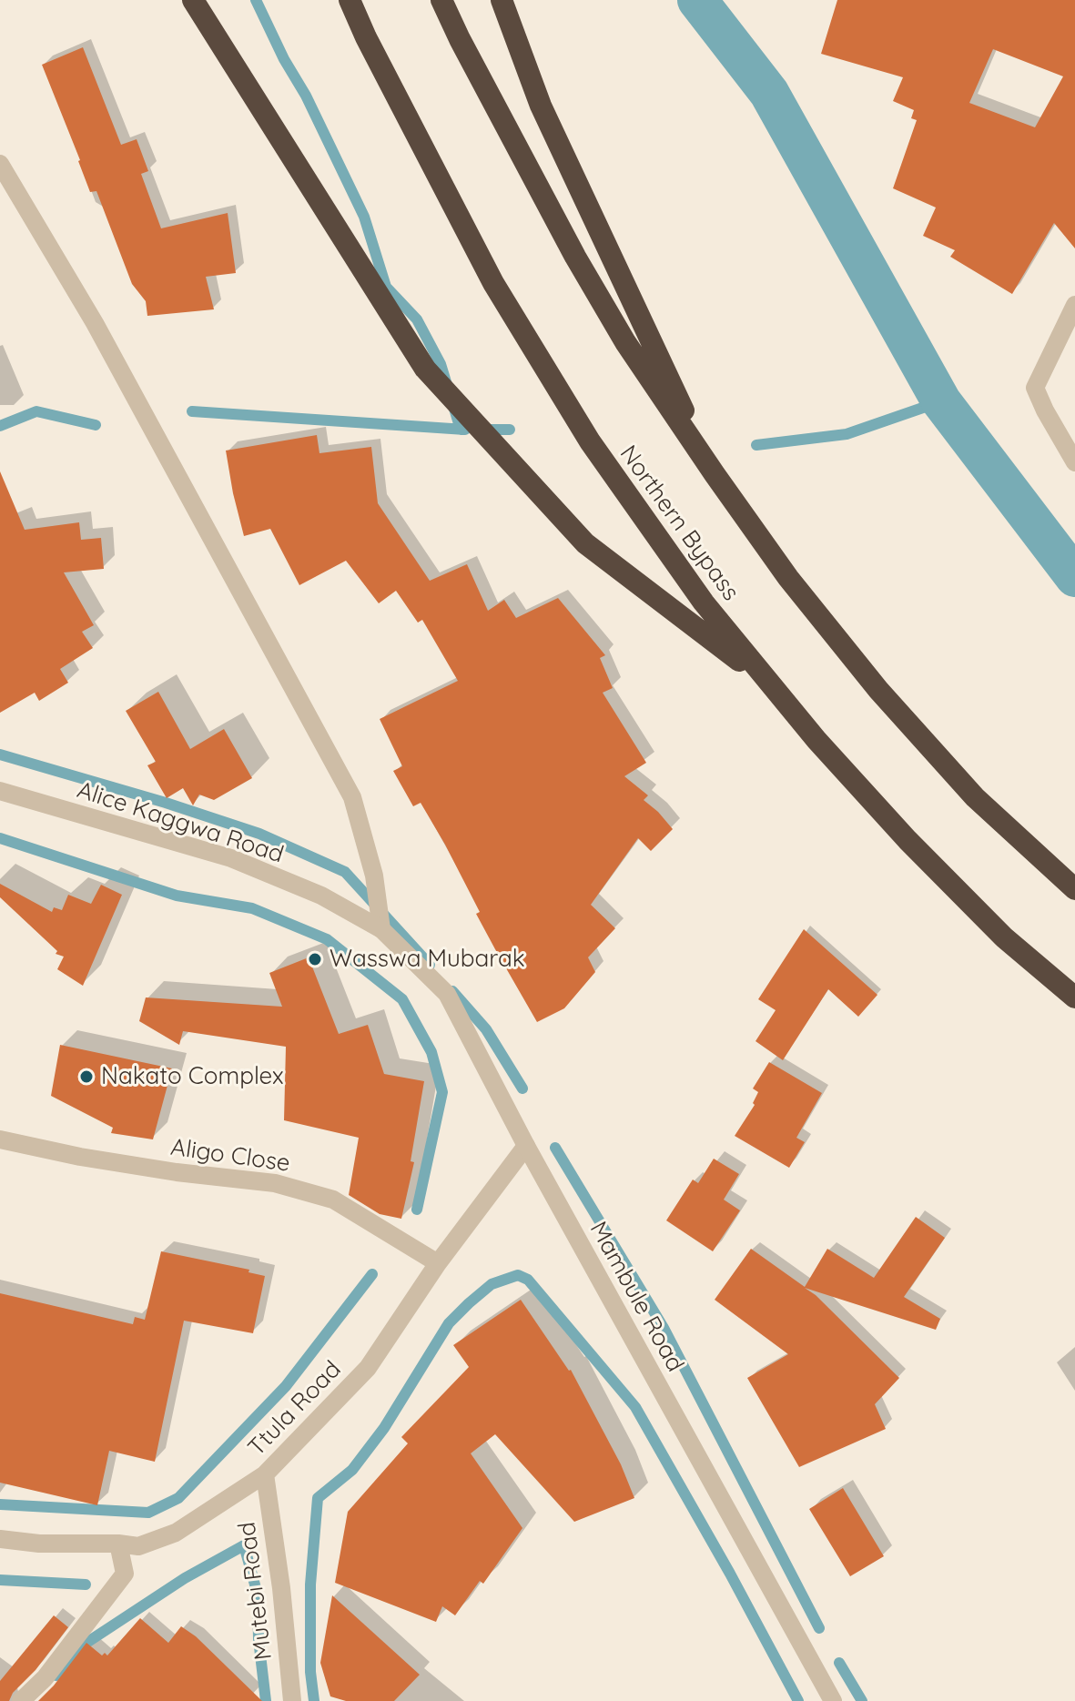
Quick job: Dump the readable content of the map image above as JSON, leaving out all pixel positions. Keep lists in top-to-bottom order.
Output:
{
  "streets": {
    "highway": ["Northern Bypass"],
    "street": [
      "Alice Kaggwa Road",
      "Aligo Close",
      "Mambule Road",
      "Ttula Road",
      "Mutebi Road"
    ]
  },
  "crossings": [
    ["Alice Kaggwa Road", "Mambule Road"],
    ["Aligo Close", "Ttula Road"],
    ["Mambule Road", "Ttula Road"],
    ["Ttula Road", "Mutebi Road"]
  ],
  "places": ["Wasswa Mubarak", "Nakato Complex"]
}
